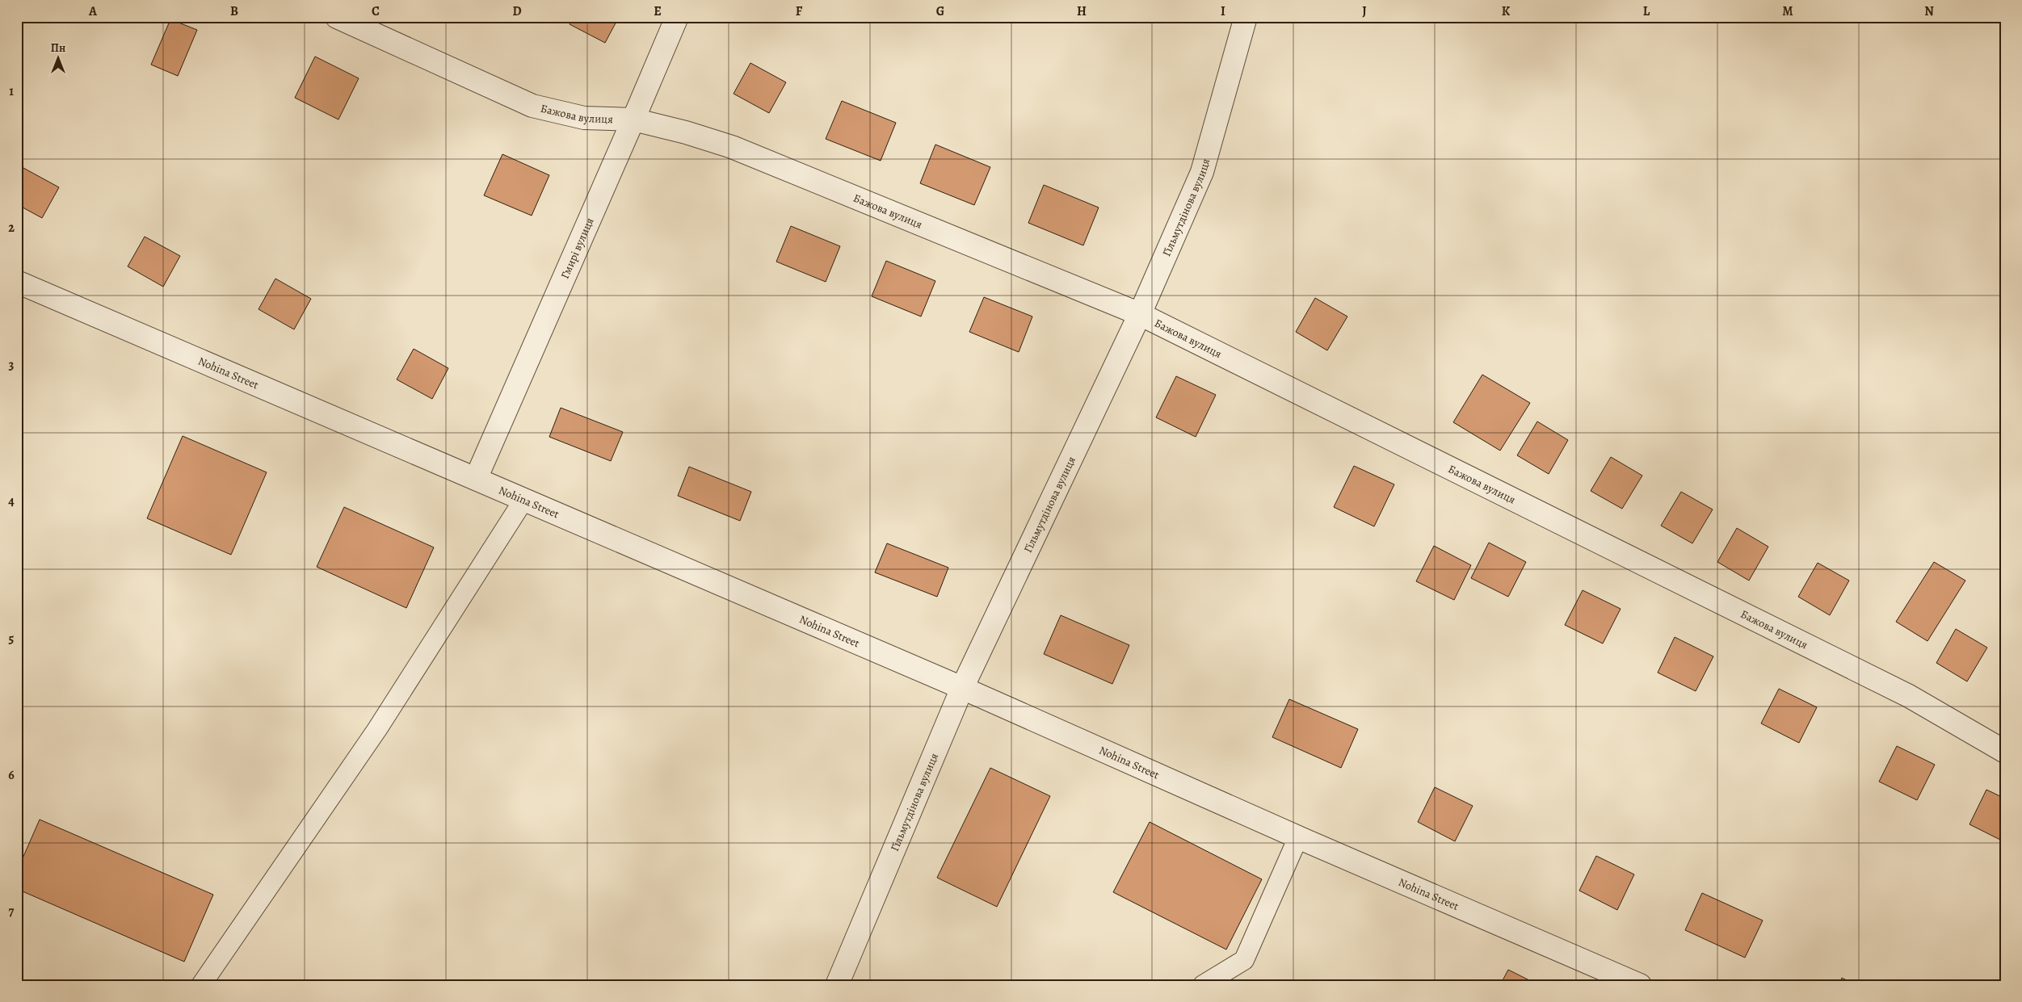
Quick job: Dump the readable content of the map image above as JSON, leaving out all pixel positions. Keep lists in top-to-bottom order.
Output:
{
  "streets": {
    "street": [
      "Бажова вулиця",
      "Гільмутдінова вулиця",
      "Гмирі вулиця",
      "Nohina Street"
    ]
  },
  "crossings": [
    ["Бажова вулиця", "Гільмутдінова вулиця"],
    ["Бажова вулиця", "Гмирі вулиця"],
    ["Гільмутдінова вулиця", "Nohina Street"],
    ["Гмирі вулиця", "Nohina Street"]
  ],
  "north": "top",
  "grid": {
    "columns": [
      "A",
      "B",
      "C",
      "D",
      "E",
      "F",
      "G",
      "H",
      "I",
      "J",
      "K",
      "L",
      "M",
      "N"
    ],
    "rows": [
      "1",
      "2",
      "3",
      "4",
      "5",
      "6",
      "7"
    ]
  }
}
